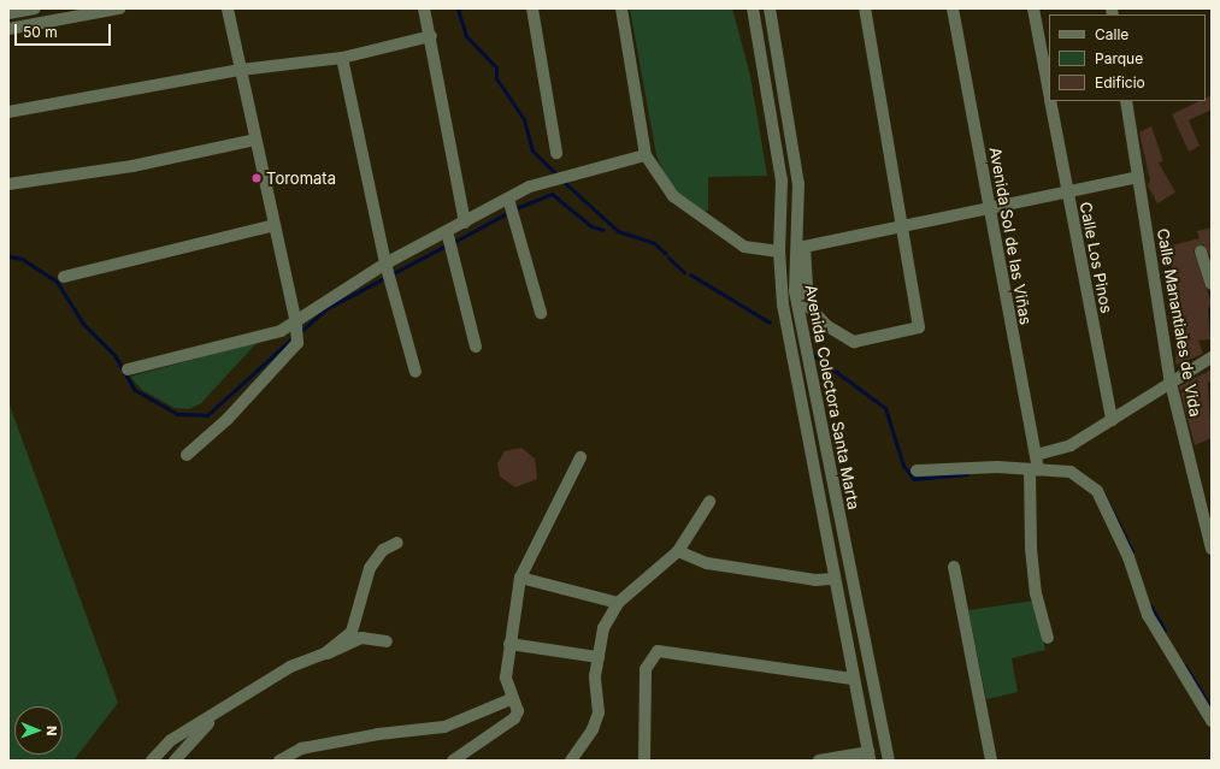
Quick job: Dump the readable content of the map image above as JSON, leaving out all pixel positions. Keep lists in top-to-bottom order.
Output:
{
  "streets": {
    "street": [
      "Avenida Sol de las Viñas",
      "Calle Los Pinos",
      "Calle Manantiales de Vida",
      "Avenida Colectora Santa Marta"
    ]
  },
  "places": ["Toromata"],
  "legend": ["Calle", "Parque", "Edificio"],
  "scale_bar": "50 m",
  "north": "right"
}
